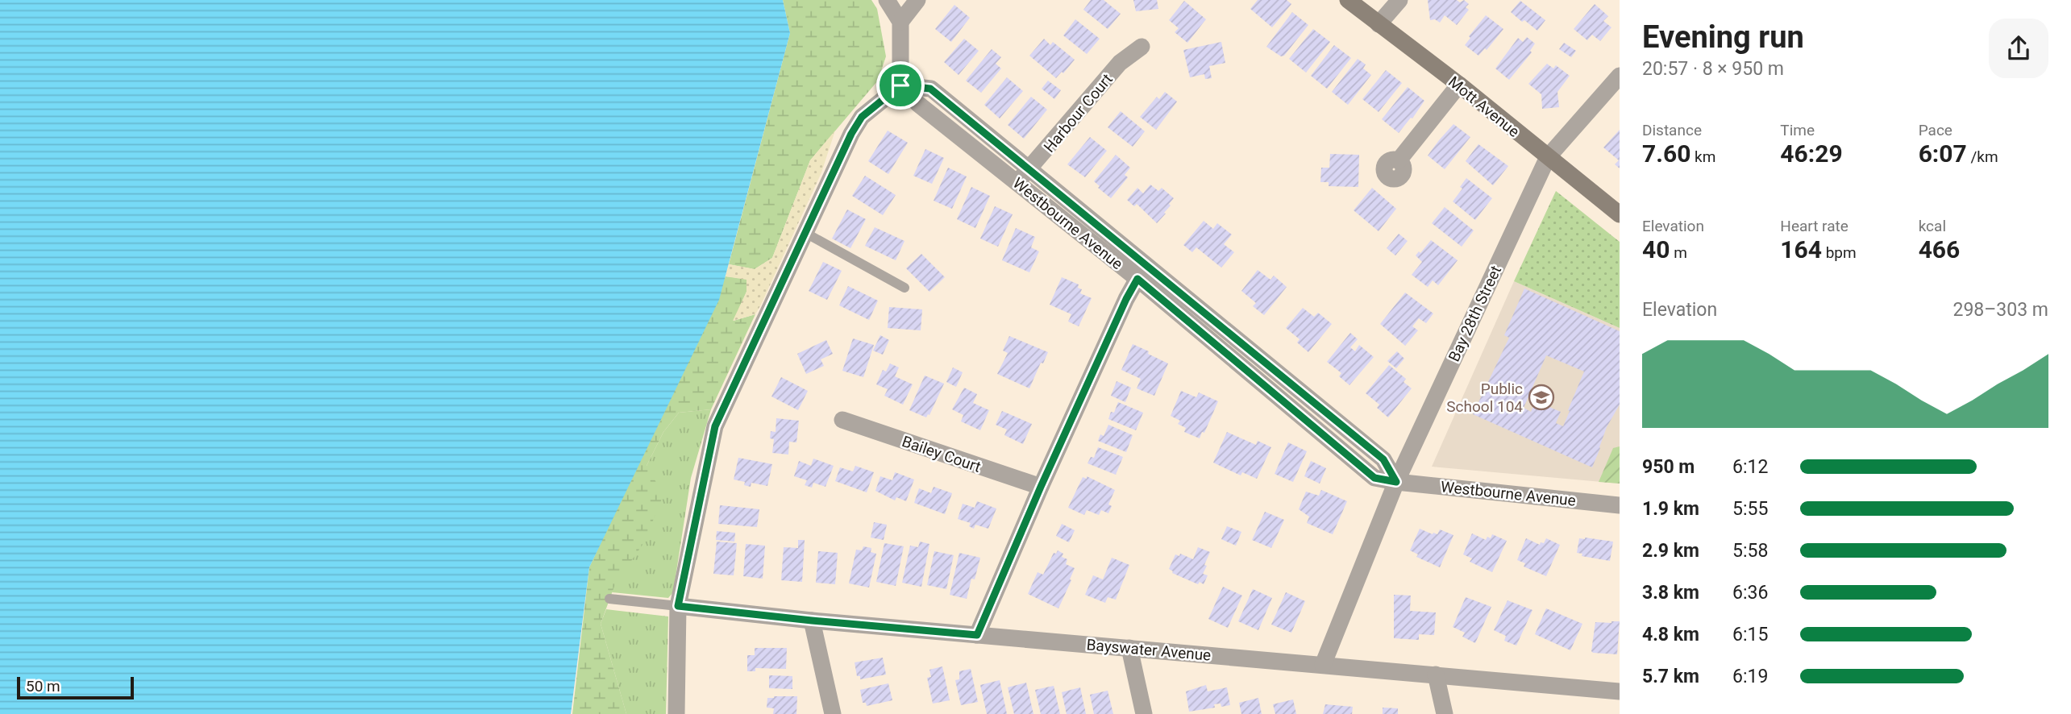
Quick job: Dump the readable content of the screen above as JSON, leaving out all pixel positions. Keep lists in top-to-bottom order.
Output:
{
  "streets": {
    "street": [
      "Mott Avenue",
      "Harbour Court",
      "Westbourne Avenue",
      "Bay 28th Street",
      "Bailey Court",
      "Bayswater Avenue"
    ]
  },
  "crossings": [
    ["Mott Avenue", "Bay 28th Street"],
    ["Harbour Court", "Westbourne Avenue"],
    ["Westbourne Avenue", "Bay 28th Street"],
    ["Bay 28th Street", "Bayswater Avenue"]
  ],
  "places": {
    "school or university": ["Public School 104"]
  },
  "scale_bar": "50 m",
  "page": {
    "heading": ["Evening run", "20:57 · 8 × 950 m"],
    "stats": [
      ["Distance", "7.60 km"],
      ["Time", "46:29"],
      ["Pace", "6:07 /km"],
      ["Elevation", "40 m"],
      ["Heart rate", "164 bpm"],
      ["kcal", "466"]
    ],
    "chart": ["Elevation", "298–303 m"],
    "list": [
      {
        "name": "950 m",
        "note": "6:12"
      },
      {
        "name": "1.9 km",
        "note": "5:55"
      },
      {
        "name": "2.9 km",
        "note": "5:58"
      },
      {
        "name": "3.8 km",
        "note": "6:36"
      },
      {
        "name": "4.8 km",
        "note": "6:15"
      },
      {
        "name": "5.7 km",
        "note": "6:19"
      }
    ],
    "scale": "50 m"
  }
}
